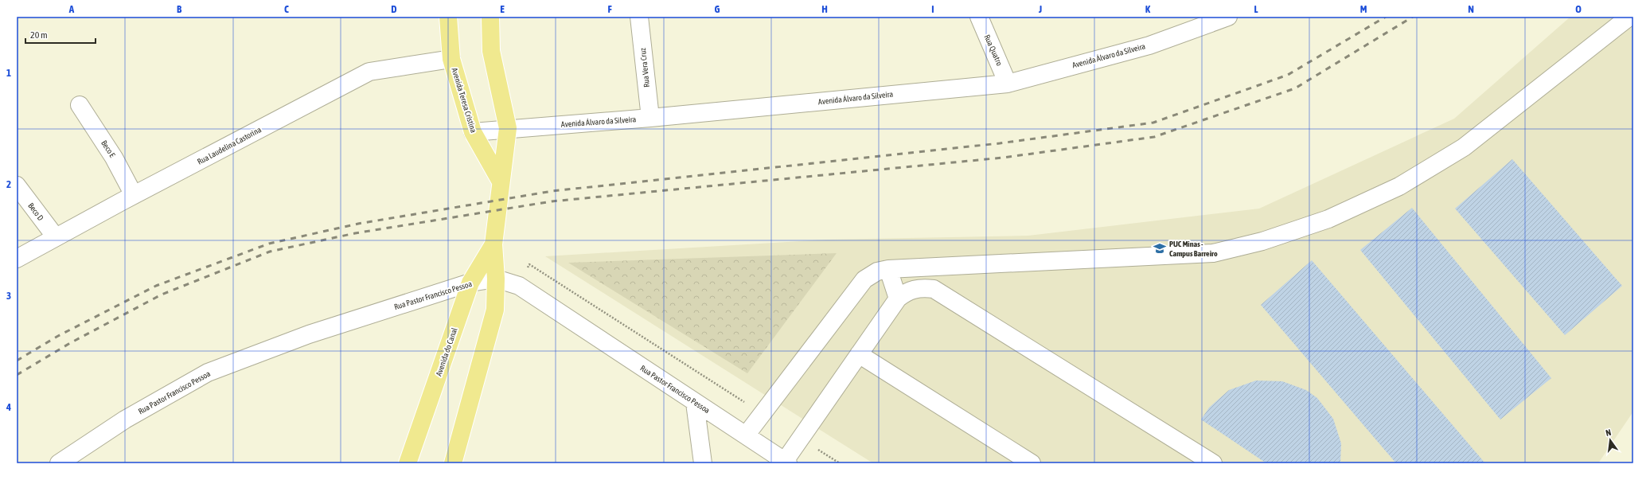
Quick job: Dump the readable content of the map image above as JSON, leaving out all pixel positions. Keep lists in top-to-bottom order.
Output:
{
  "streets": {
    "main road": ["Avenida Teresa Cristina", "Avenida do Canal"],
    "street": [
      "Rua Quatro",
      "Avenida Álvaro da Silveira",
      "Rua Vera Cruz",
      "Rua Laudelina Castorina",
      "Beco E",
      "Beco D",
      "Rua Pastor Francisco Pessoa"
    ]
  },
  "crossings": [
    ["Rua Quatro", "Avenida Álvaro da Silveira"],
    ["Avenida Álvaro da Silveira", "Rua Vera Cruz"],
    ["Avenida Álvaro da Silveira", "Avenida Teresa Cristina"],
    ["Avenida Teresa Cristina", "Rua Laudelina Castorina"],
    ["Avenida Teresa Cristina", "Avenida do Canal"],
    ["Rua Laudelina Castorina", "Beco E"],
    ["Rua Laudelina Castorina", "Beco D"],
    ["Rua Pastor Francisco Pessoa", "Avenida do Canal"]
  ],
  "places": {
    "school or university": ["PUC Minas - Campus Barreiro"]
  },
  "scale_bar": "20 m",
  "north": "top",
  "grid": {
    "columns": [
      "A",
      "B",
      "C",
      "D",
      "E",
      "F",
      "G",
      "H",
      "I",
      "J",
      "K",
      "L",
      "M",
      "N",
      "O"
    ],
    "rows": [
      "1",
      "2",
      "3",
      "4"
    ]
  }
}
